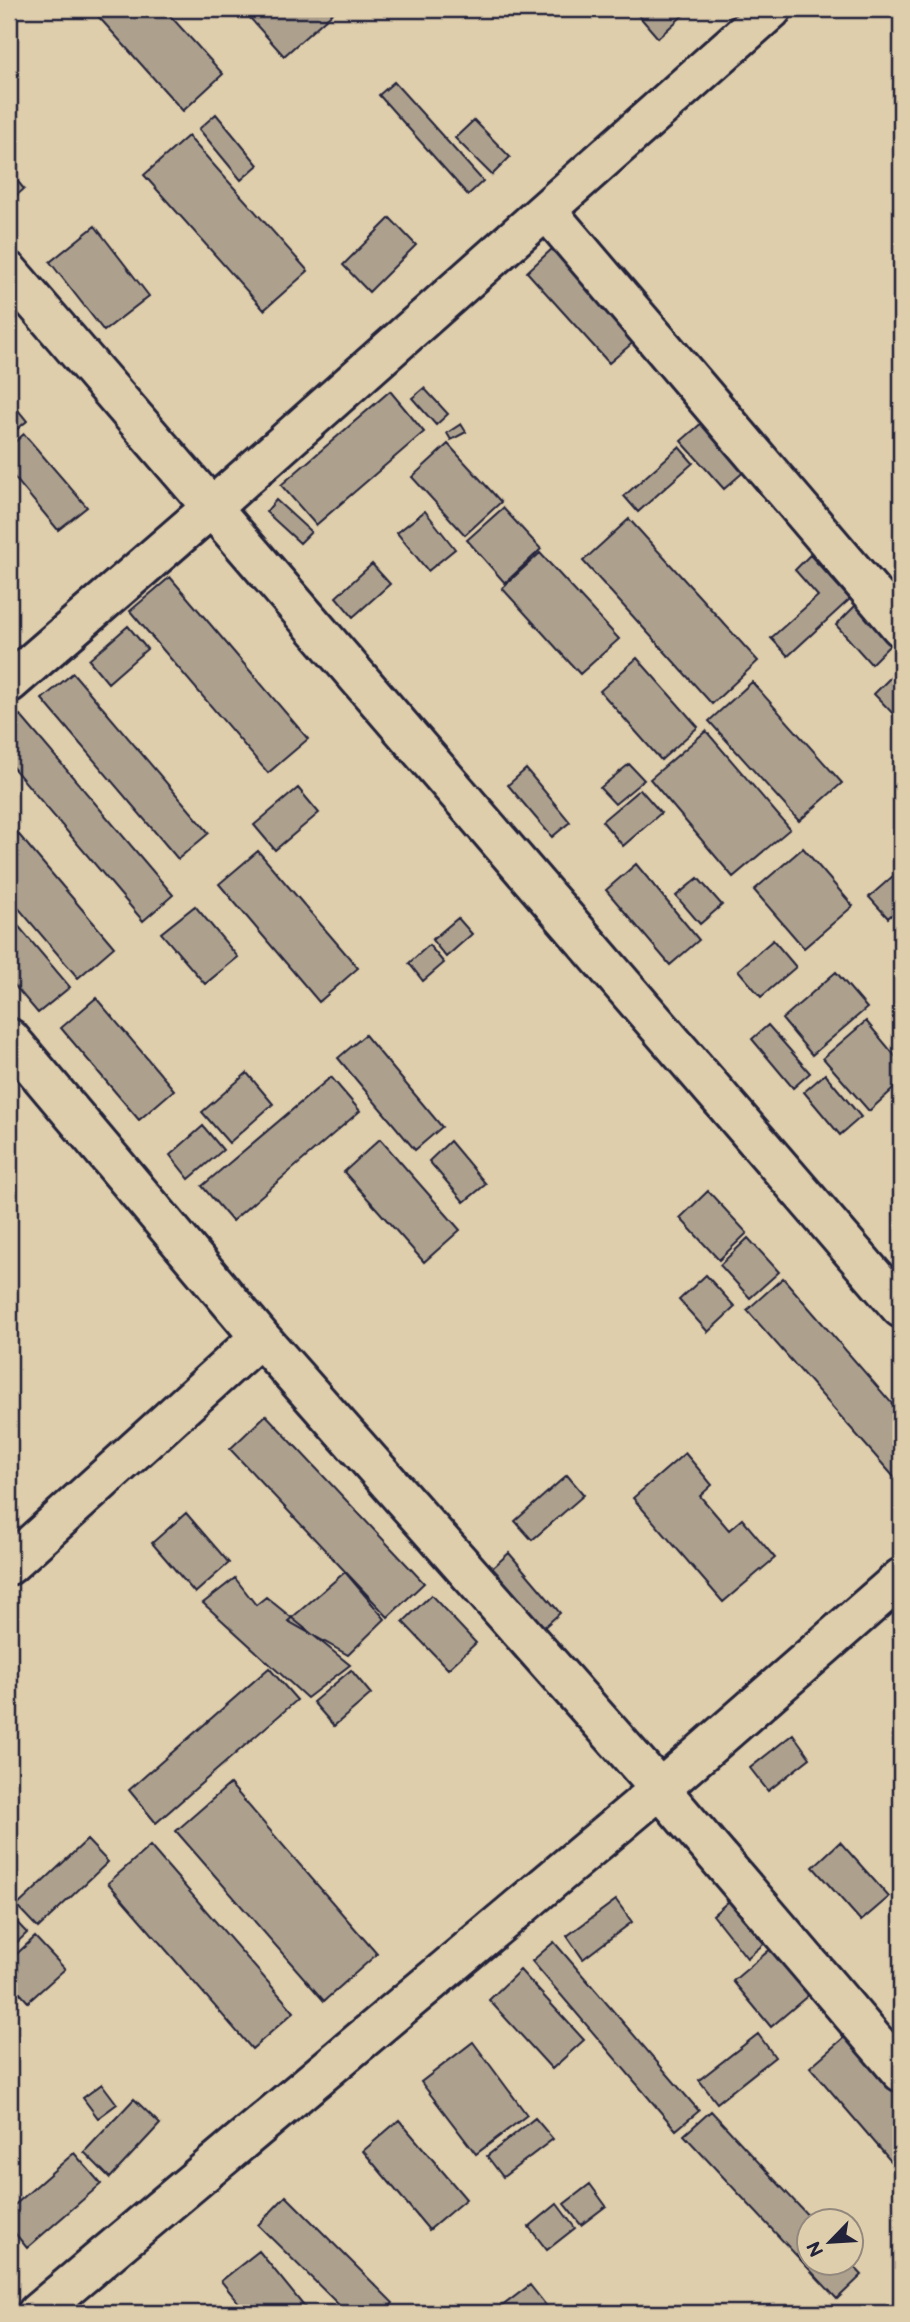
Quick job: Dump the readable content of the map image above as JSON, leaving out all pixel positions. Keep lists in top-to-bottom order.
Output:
{
  "north": "bottom left"
}
